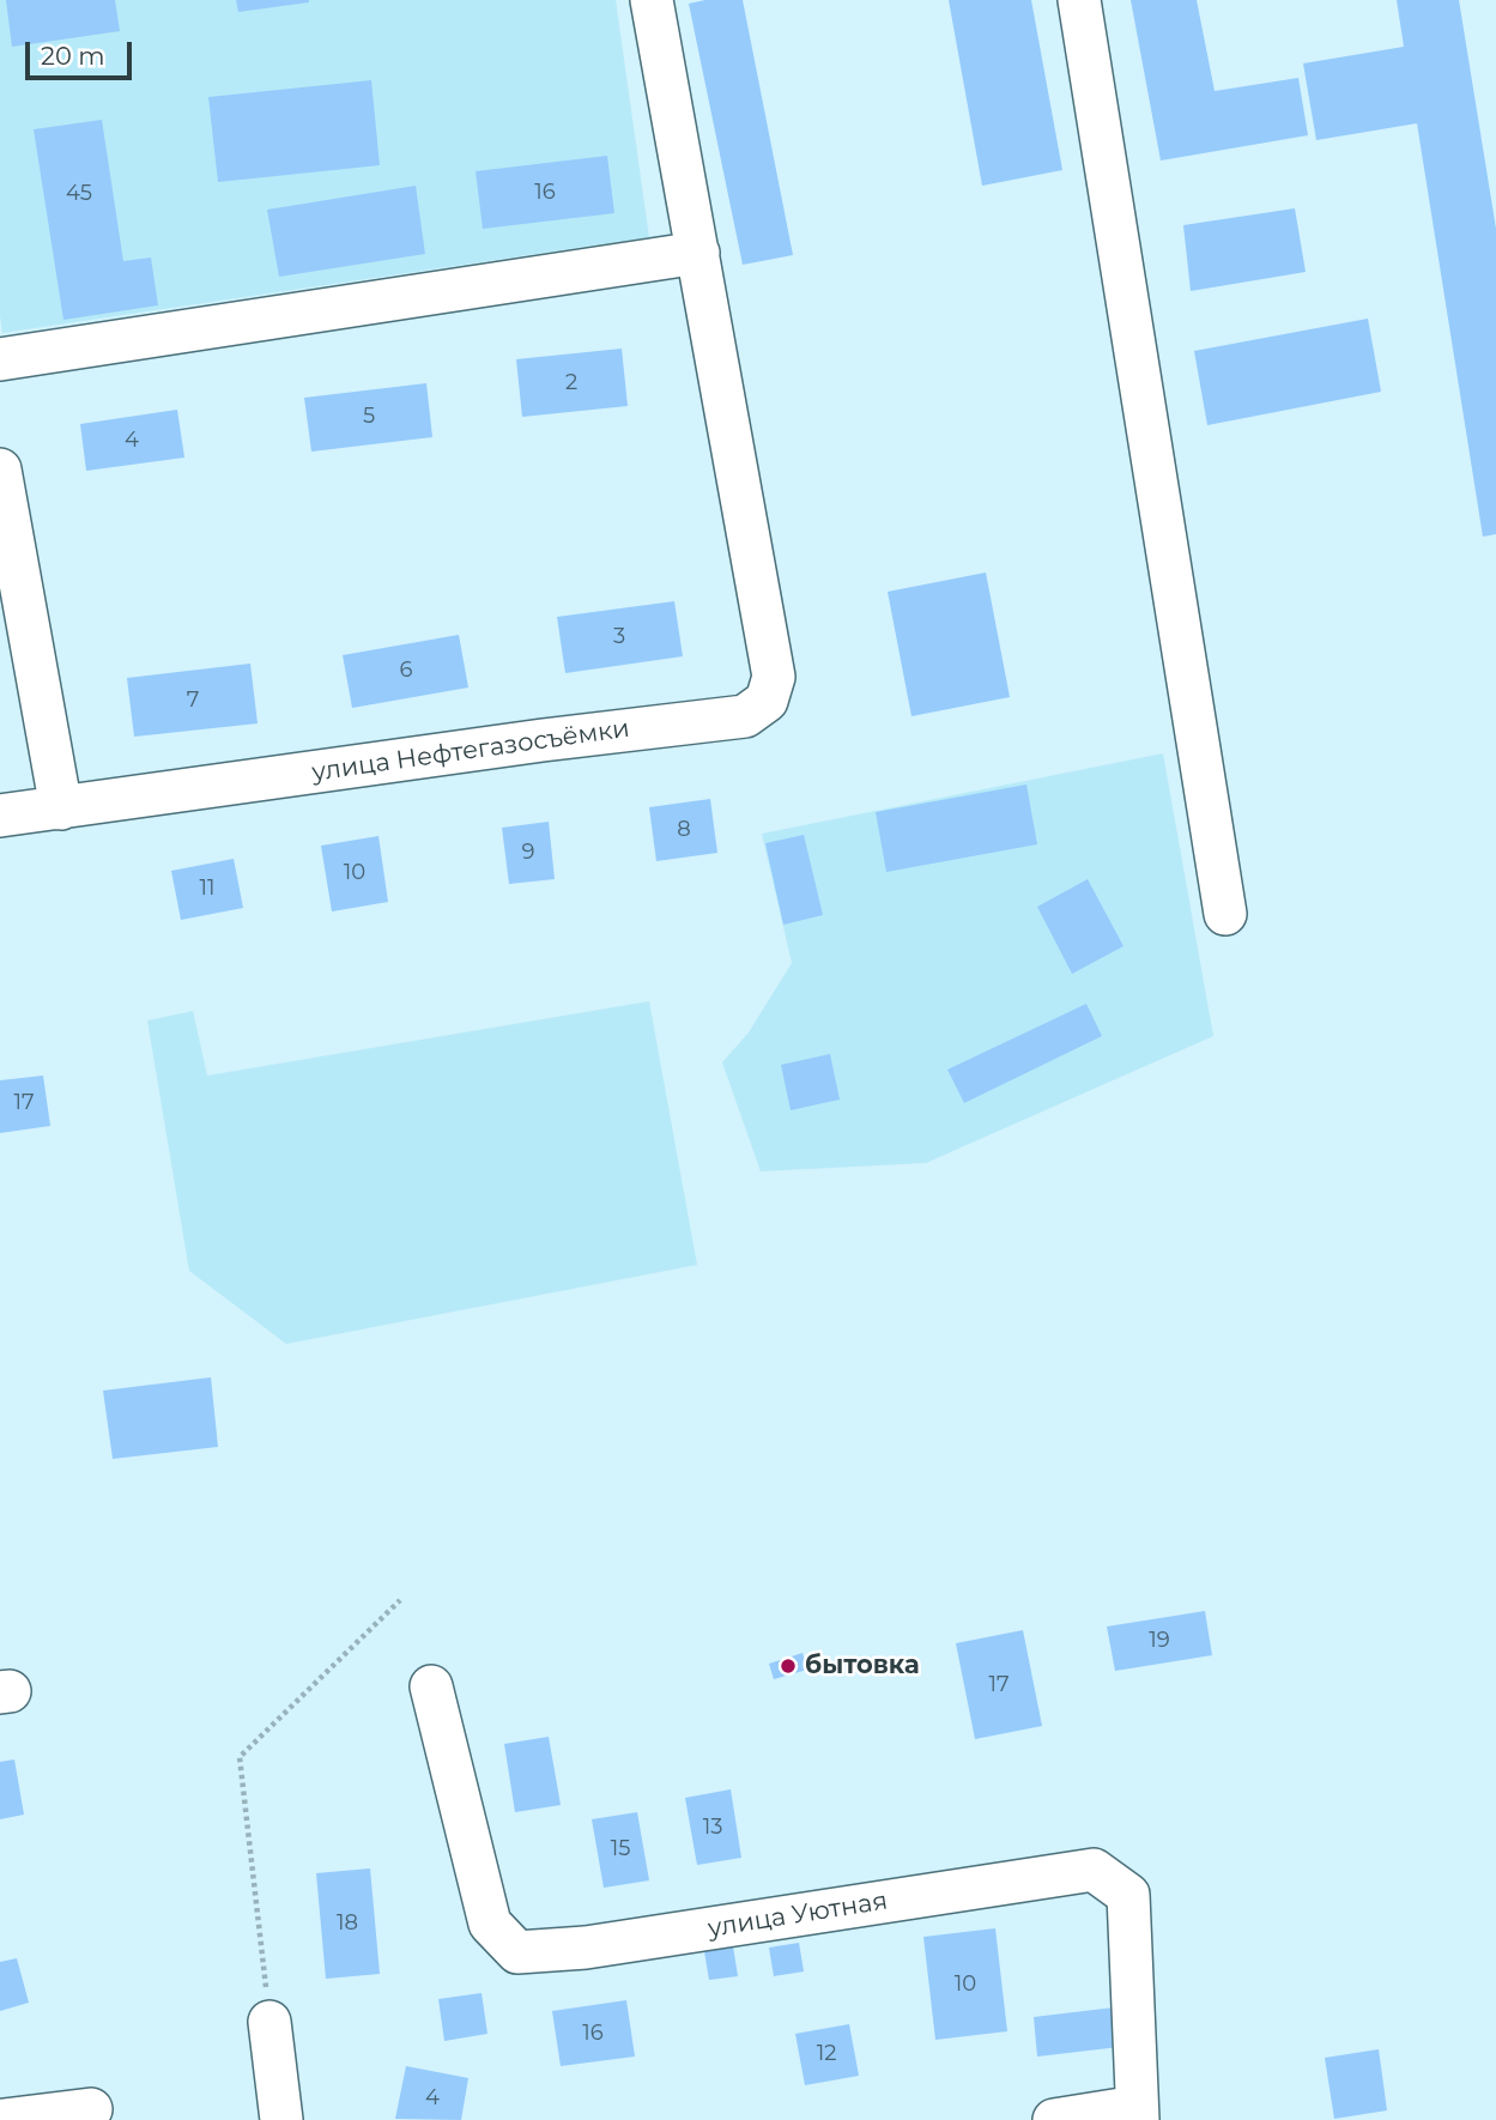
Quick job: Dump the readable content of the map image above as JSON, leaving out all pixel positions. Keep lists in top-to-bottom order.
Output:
{
  "streets": {
    "street": ["улица Нефтегазосъёмки", "улица Уютная"]
  },
  "places": ["бытовка"],
  "house_numbers": [
    "16",
    "45",
    "2",
    "5",
    "4",
    "3",
    "6",
    "7",
    "8",
    "9",
    "10",
    "11",
    "17",
    "19",
    "17",
    "13",
    "15",
    "18",
    "10",
    "16",
    "12",
    "4"
  ],
  "scale_bar": "20 m"
}
